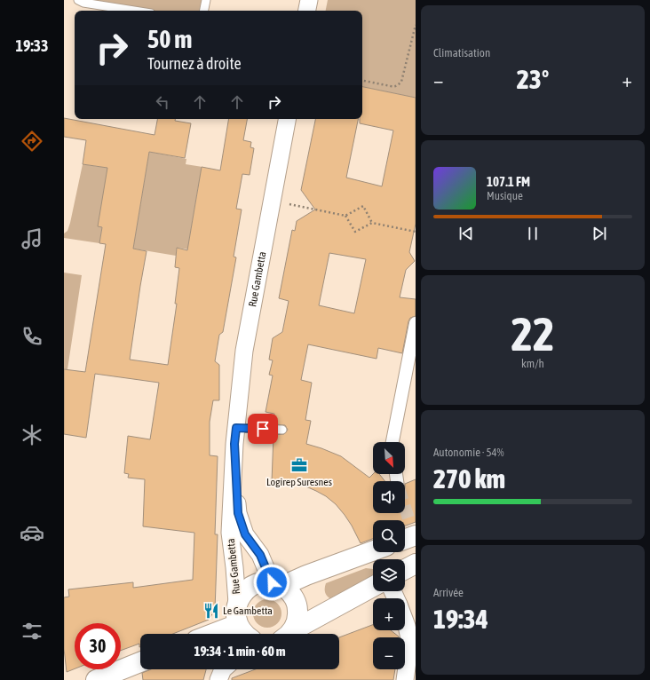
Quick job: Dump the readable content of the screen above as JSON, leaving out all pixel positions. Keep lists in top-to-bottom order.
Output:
{
  "streets": {
    "street": ["Rue Gambetta"]
  },
  "places": {
    "office": ["Logirep Suresnes"],
    "restaurant": ["Le Gambetta"]
  },
  "north": "bottom right",
  "page": {
    "tabs": "19:33",
    "tile": [
      "Climatisation",
      ["22", "km/h"],
      ["Autonomie · 54%", "270 km"],
      ["Arrivée", "19:34"]
    ],
    "turn": ["50 m", "Tournez à droite"],
    "heat": ["−", "23°", "+"],
    "song": ["107.1 FM", "Musique"],
    "map_buttons": ["+", "−"],
    "limit": "30",
    "trip": "19:34 · 1 min · 60 m"
  }
}
